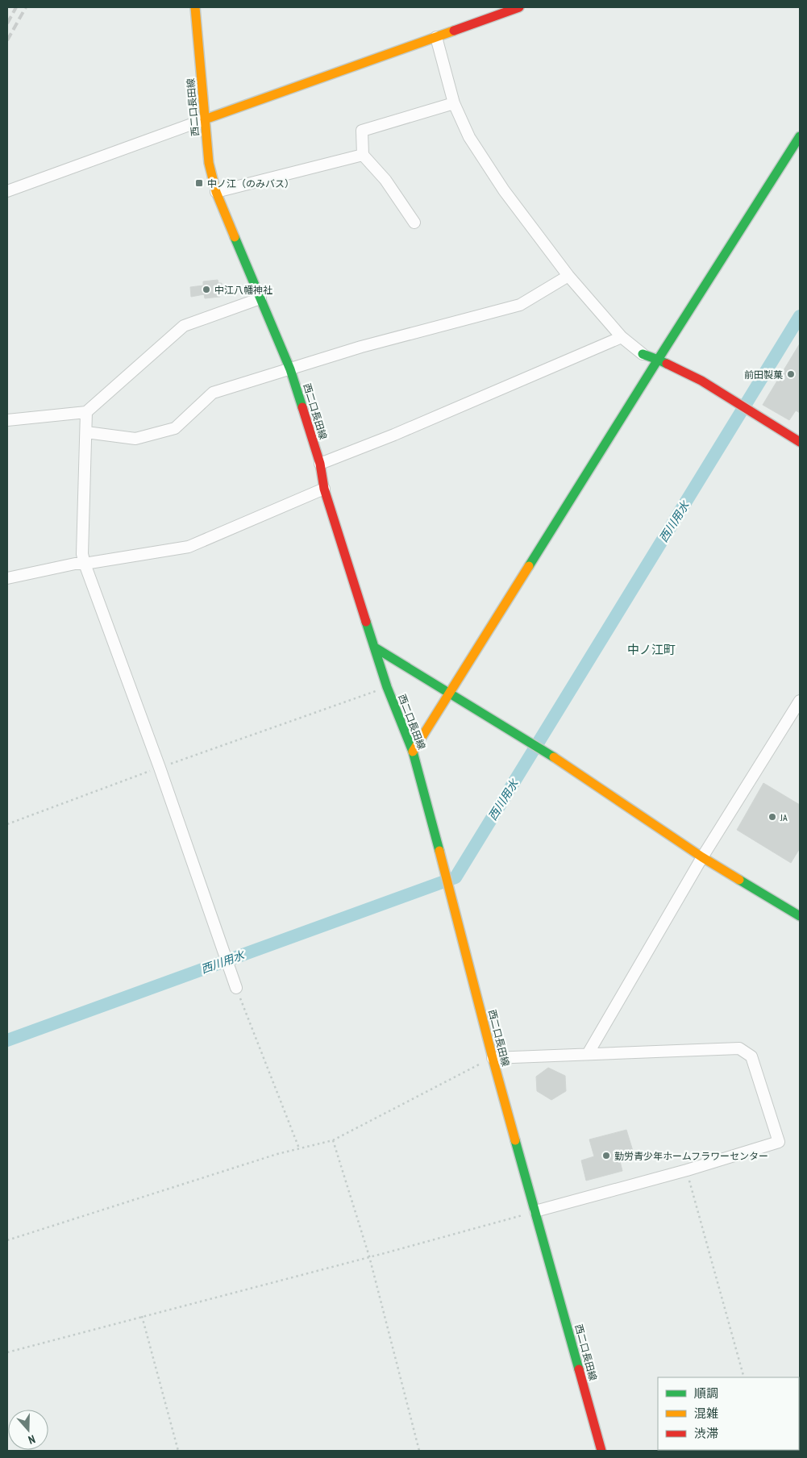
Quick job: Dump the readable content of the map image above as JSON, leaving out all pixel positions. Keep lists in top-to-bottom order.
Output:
{
  "streets": {
    "street": ["西二口長田線"]
  },
  "districts": ["中ノ江町"],
  "water": ["西川用水"],
  "places": {
    "transit": ["中ノ江（のみバス）"],
    "other": [
      "中江八幡神社",
      "前田製菓",
      "JA",
      "勤労青少年ホームフラワーセンター"
    ]
  },
  "legend": ["順調", "混雑", "渋滞"],
  "north": "bottom"
}
